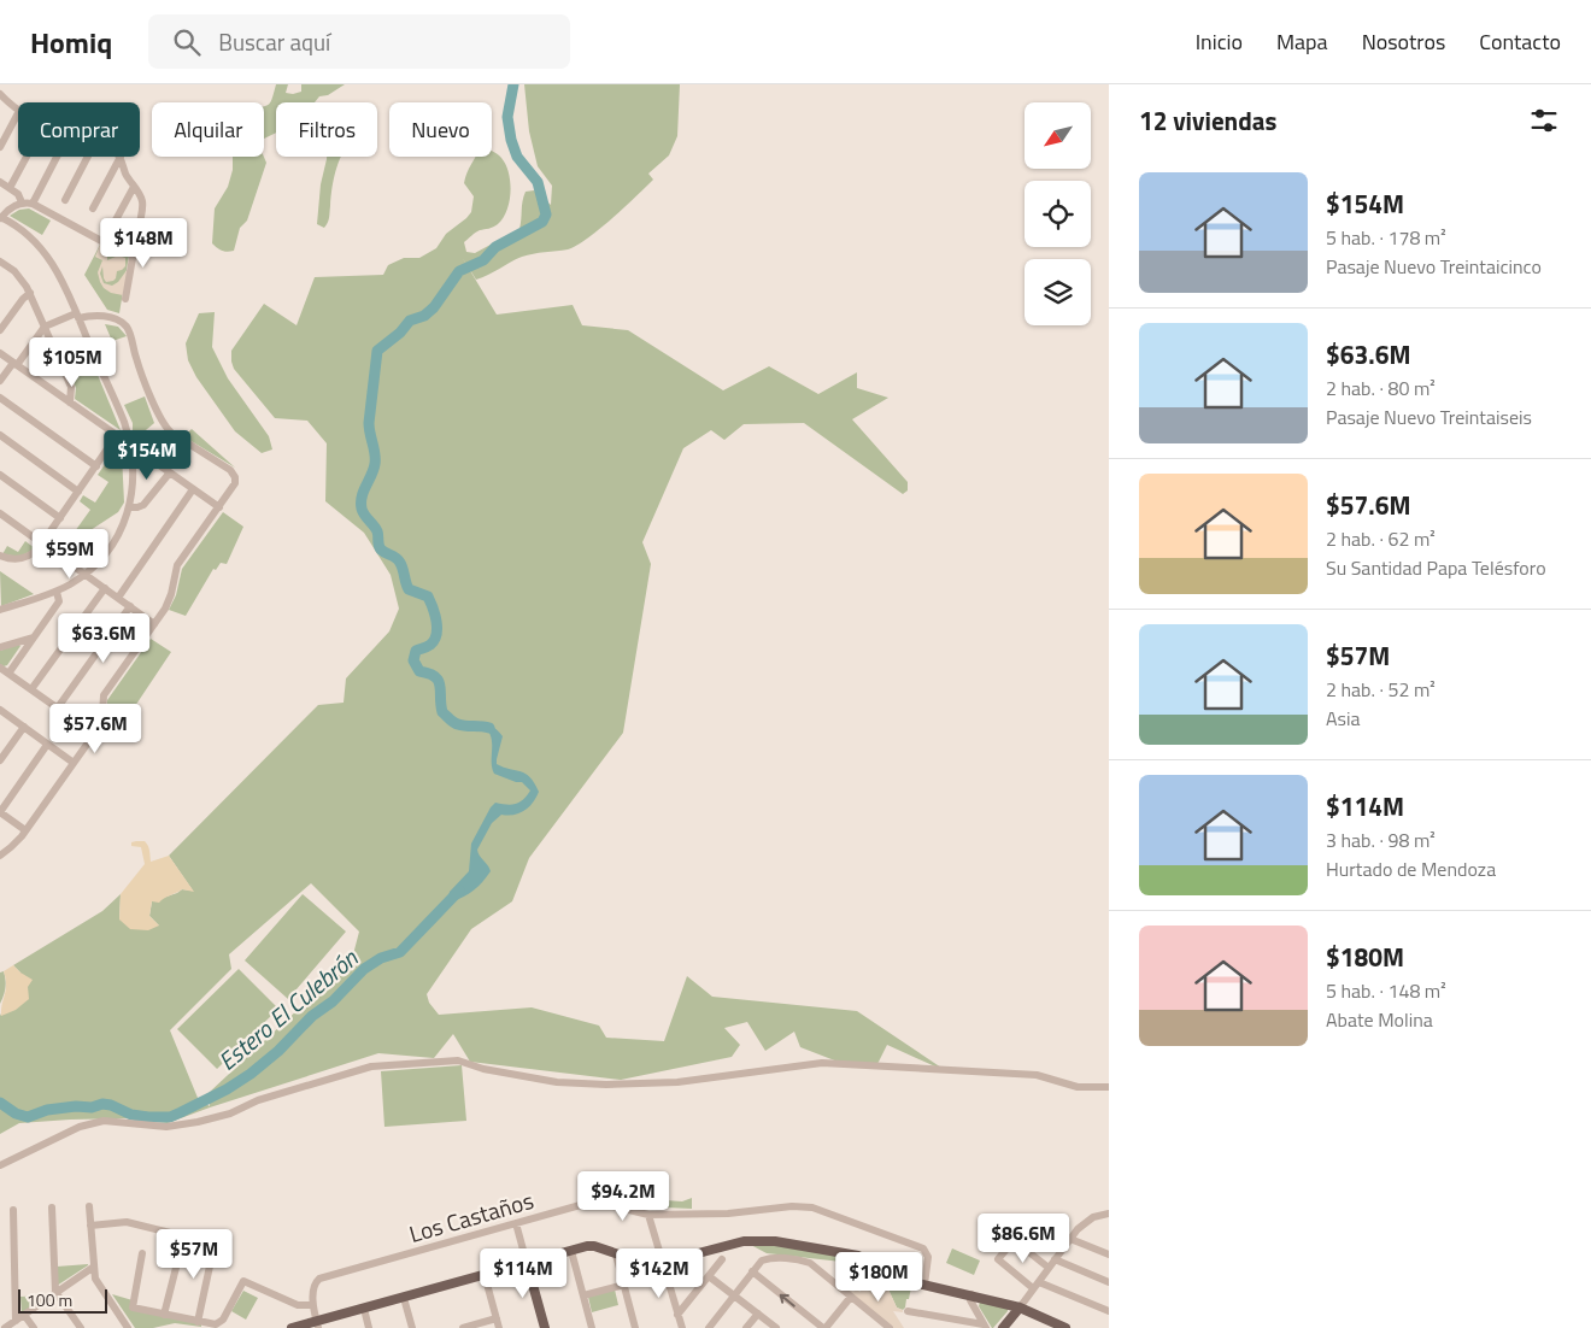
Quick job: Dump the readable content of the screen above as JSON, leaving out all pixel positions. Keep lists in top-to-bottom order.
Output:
{
  "streets": {
    "street": ["Los Castaños"]
  },
  "water": ["Estero El Culebrón"],
  "scale_bar": "100 m",
  "north": "bottom left",
  "page": {
    "header": "Homiq",
    "search": "Buscar aquí",
    "nav": [
      "Inicio",
      "Mapa",
      "Nosotros",
      "Contacto"
    ],
    "heading": "12 viviendas",
    "chip": [
      "Comprar",
      "Alquilar",
      "Filtros",
      "Nuevo"
    ],
    "list": [
      {
        "name": "$154M",
        "note": "5 hab. · 178 m² · Pasaje Nuevo Treintaicinco"
      },
      {
        "name": "$63.6M",
        "note": "2 hab. · 80 m² · Pasaje Nuevo Treintaiseis"
      },
      {
        "name": "$57.6M",
        "note": "2 hab. · 62 m² · Su Santidad Papa Telésforo"
      },
      {
        "name": "$57M",
        "note": "2 hab. · 52 m² · Asia"
      },
      {
        "name": "$114M",
        "note": "3 hab. · 98 m² · Hurtado de Mendoza"
      },
      {
        "name": "$180M",
        "note": "5 hab. · 148 m² · Abate Molina"
      }
    ],
    "price": [
      "$148M",
      "$105M",
      "$154M",
      "$59M",
      "$63.6M",
      "$57.6M",
      "$94.2M",
      "$86.6M",
      "$57M",
      "$114M",
      "$142M",
      "$180M"
    ],
    "scale": "100 m"
  }
}
